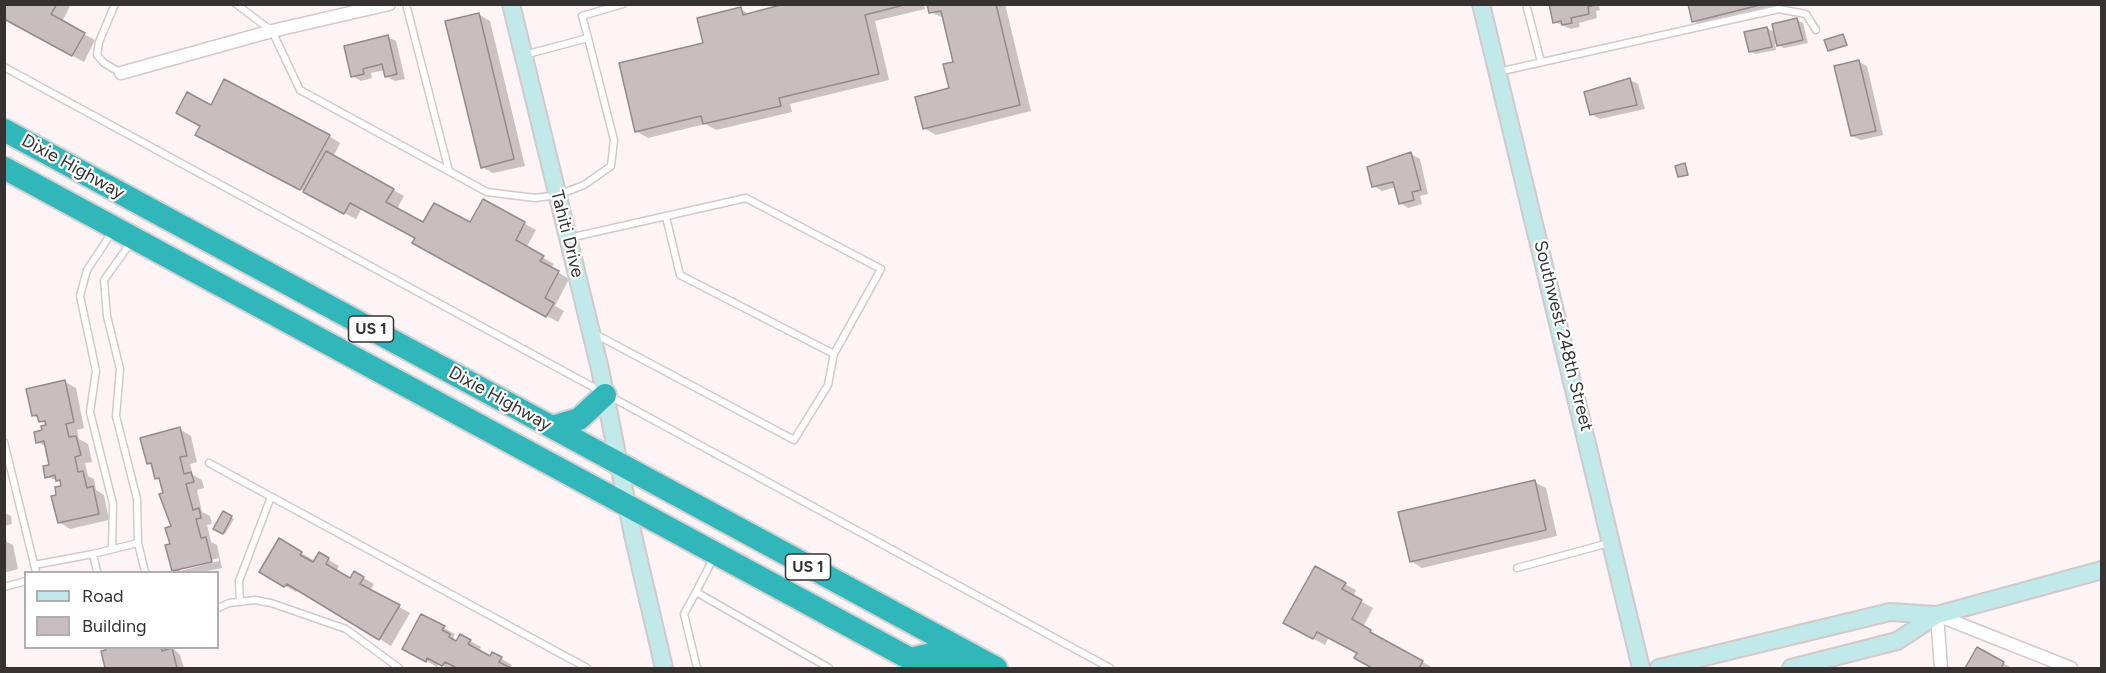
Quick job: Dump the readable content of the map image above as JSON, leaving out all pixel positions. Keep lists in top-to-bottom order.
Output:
{
  "streets": {
    "highway": ["Dixie Highway", "US 1"],
    "street": ["Tahiti Drive", "Southwest 248th Street"]
  },
  "crossings": [
    ["Dixie Highway", "Tahiti Drive"]
  ],
  "legend": ["Road", "Building"]
}
